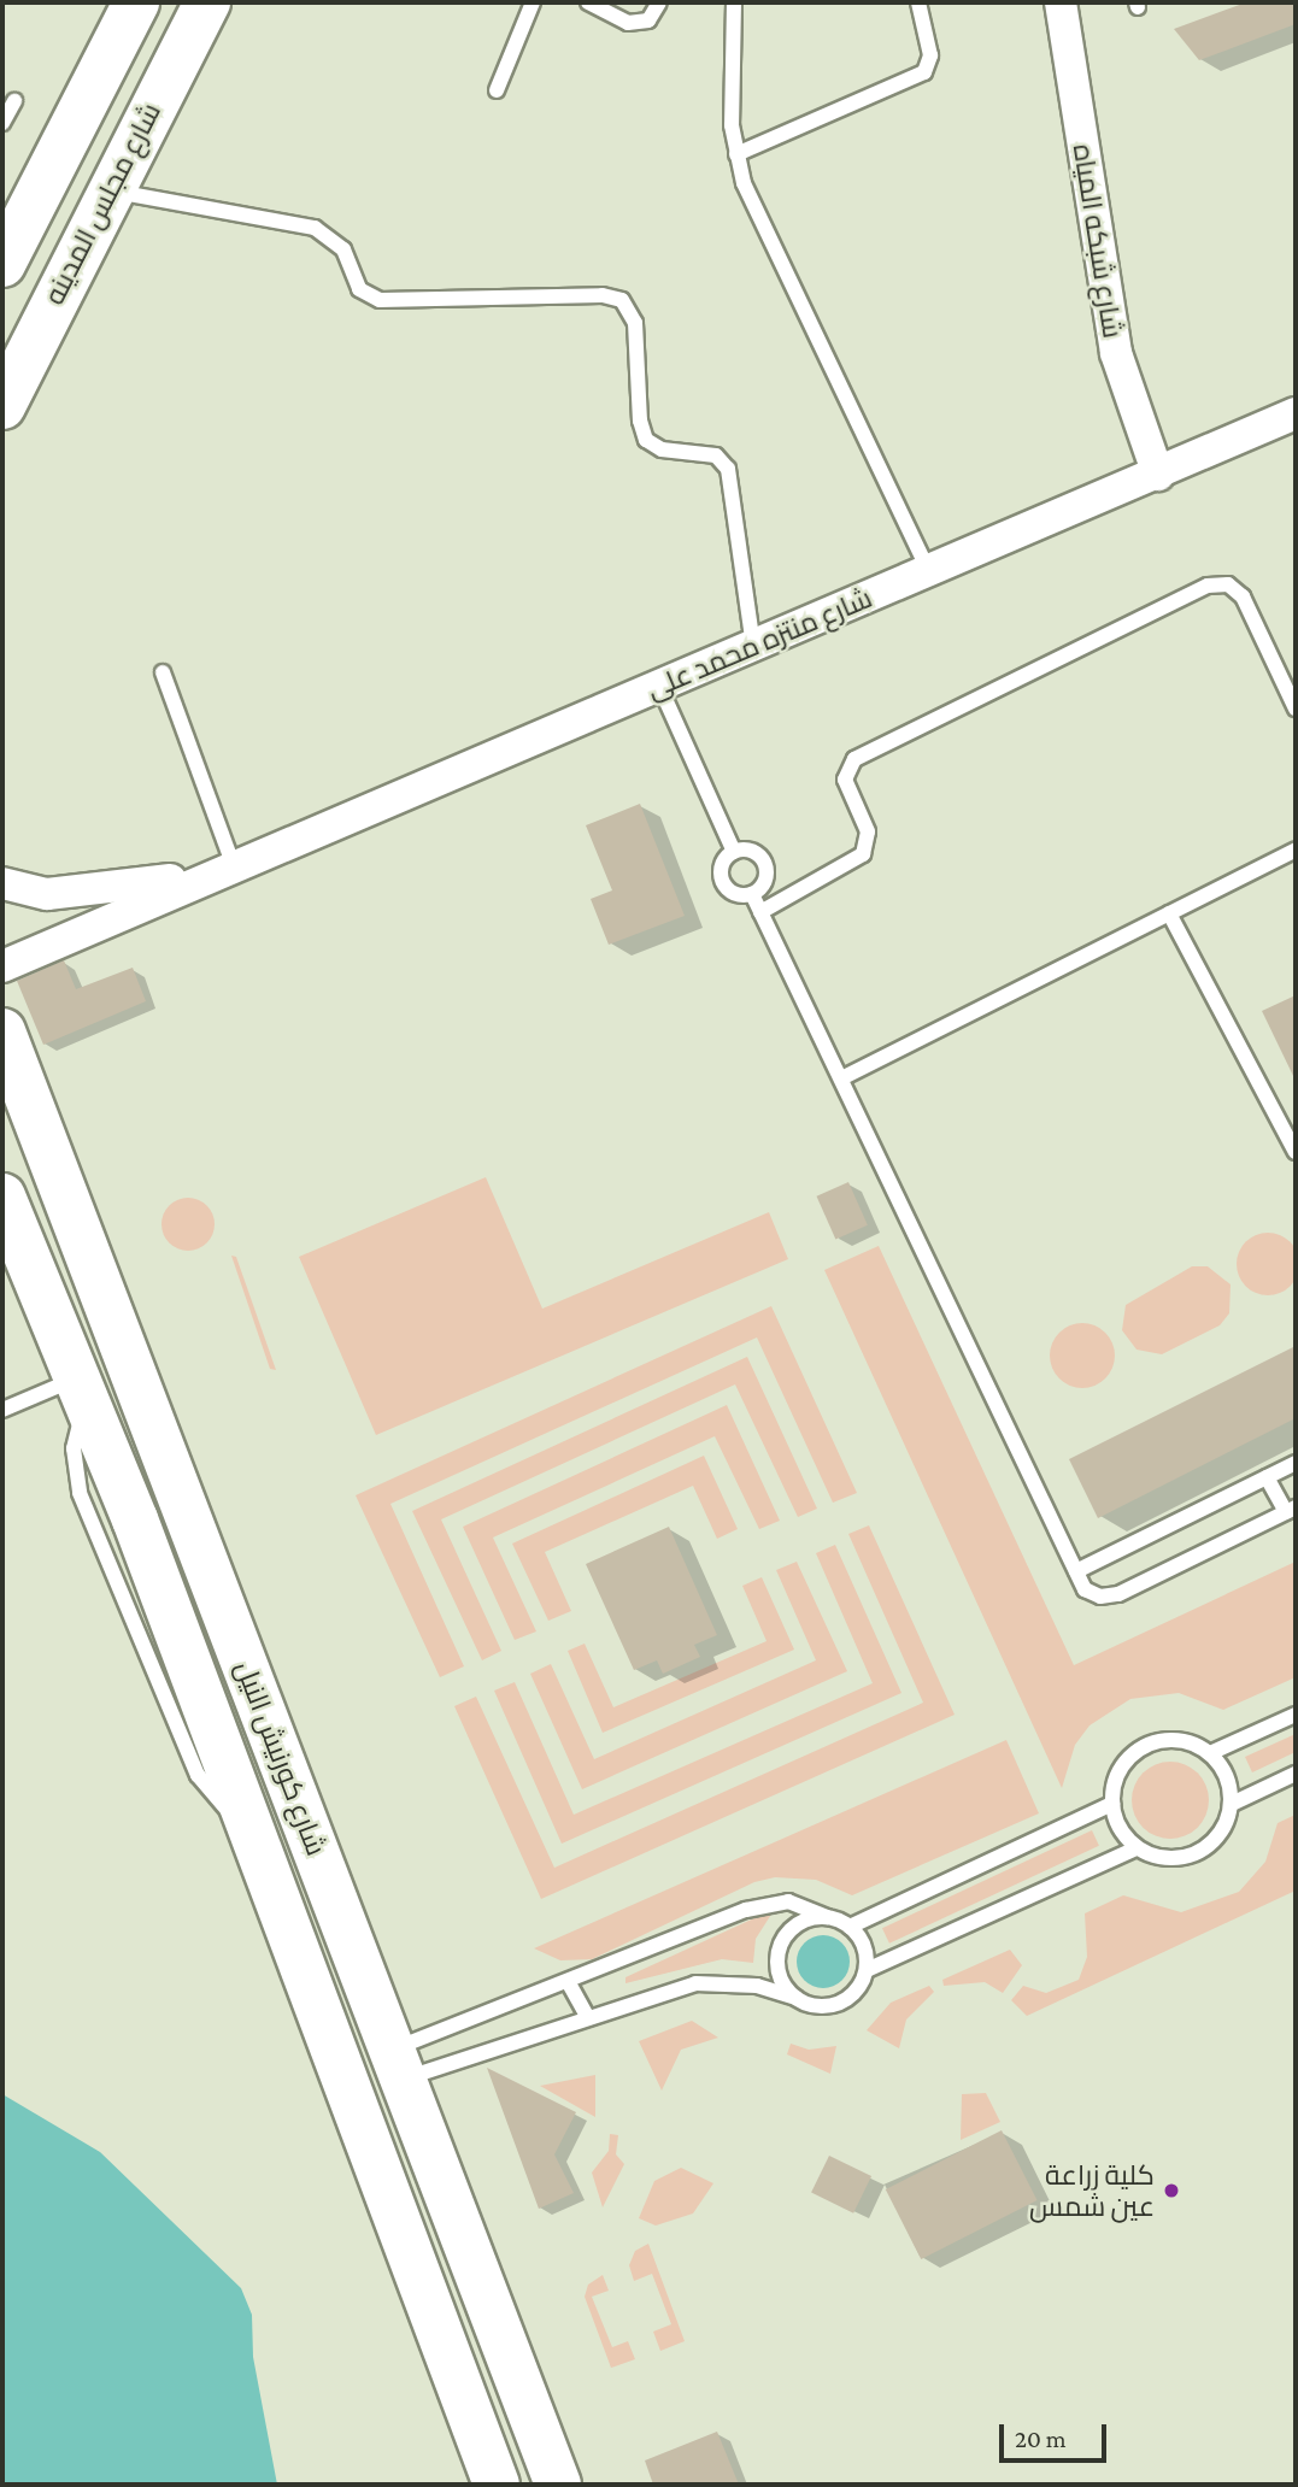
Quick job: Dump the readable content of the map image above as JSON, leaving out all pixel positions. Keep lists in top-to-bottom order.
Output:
{
  "streets": {
    "highway": ["شارع مجلس المدينه", "شارع كورنيش النيل"],
    "street": ["شارع شبكه المياه", "شارع منتزه محمد على"]
  },
  "crossings": [
    ["شارع شبكه المياه", "شارع منتزه محمد على"]
  ],
  "places": ["كلية زراعة عين شمس"],
  "scale_bar": "20 m"
}
